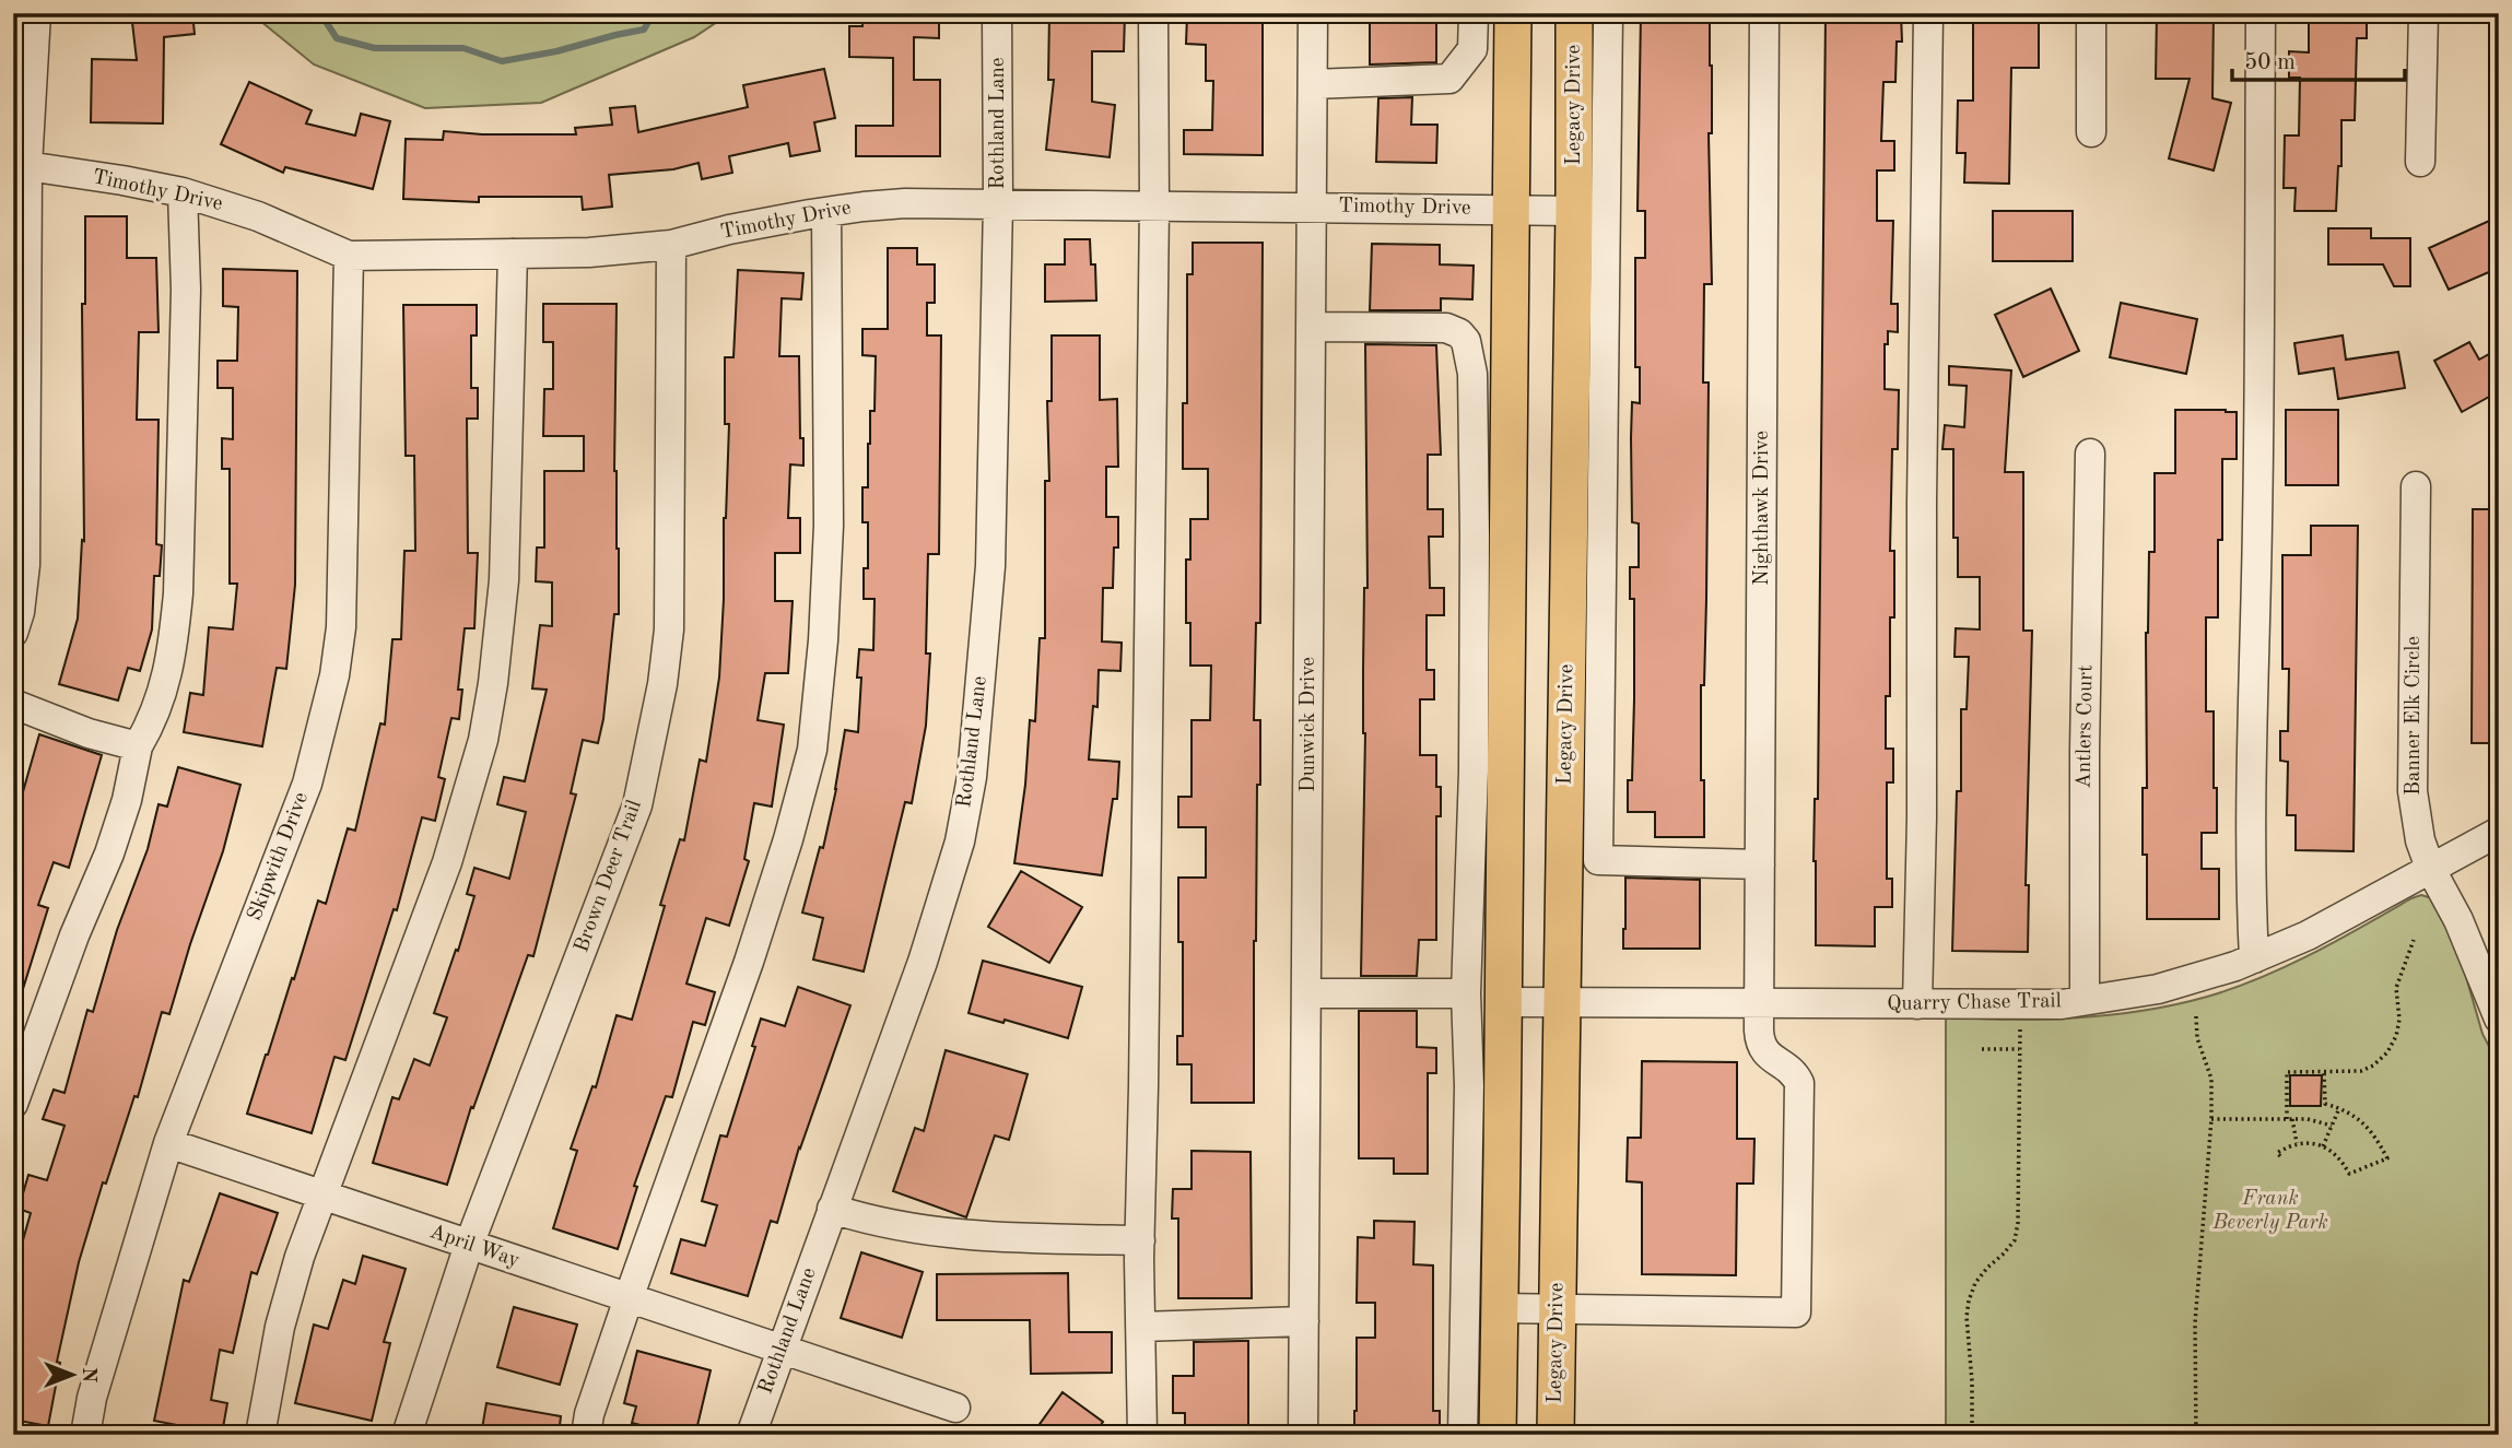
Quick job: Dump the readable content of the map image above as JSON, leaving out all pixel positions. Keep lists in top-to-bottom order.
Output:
{
  "streets": {
    "main road": ["Legacy Drive"],
    "street": [
      "Rothland Lane",
      "Timothy Drive",
      "Nighthawk Drive",
      "Banner Elk Circle",
      "Dunwick Drive",
      "Antlers Court",
      "Skipwith Drive",
      "Brown Deer Trail",
      "Quarry Chase Trail",
      "April Way"
    ]
  },
  "crossings": [
    ["Legacy Drive", "Timothy Drive"],
    ["Legacy Drive", "Nighthawk Drive"],
    ["Legacy Drive", "Quarry Chase Trail"],
    ["Rothland Lane", "Timothy Drive"],
    ["Rothland Lane", "April Way"],
    ["Timothy Drive", "Dunwick Drive"],
    ["Timothy Drive", "Skipwith Drive"],
    ["Timothy Drive", "Brown Deer Trail"],
    ["Nighthawk Drive", "Quarry Chase Trail"],
    ["Banner Elk Circle", "Quarry Chase Trail"],
    ["Antlers Court", "Quarry Chase Trail"],
    ["Skipwith Drive", "April Way"],
    ["Brown Deer Trail", "April Way"]
  ],
  "parks": ["Frank Beverly Park"],
  "scale_bar": "50 m",
  "north": "right"
}
